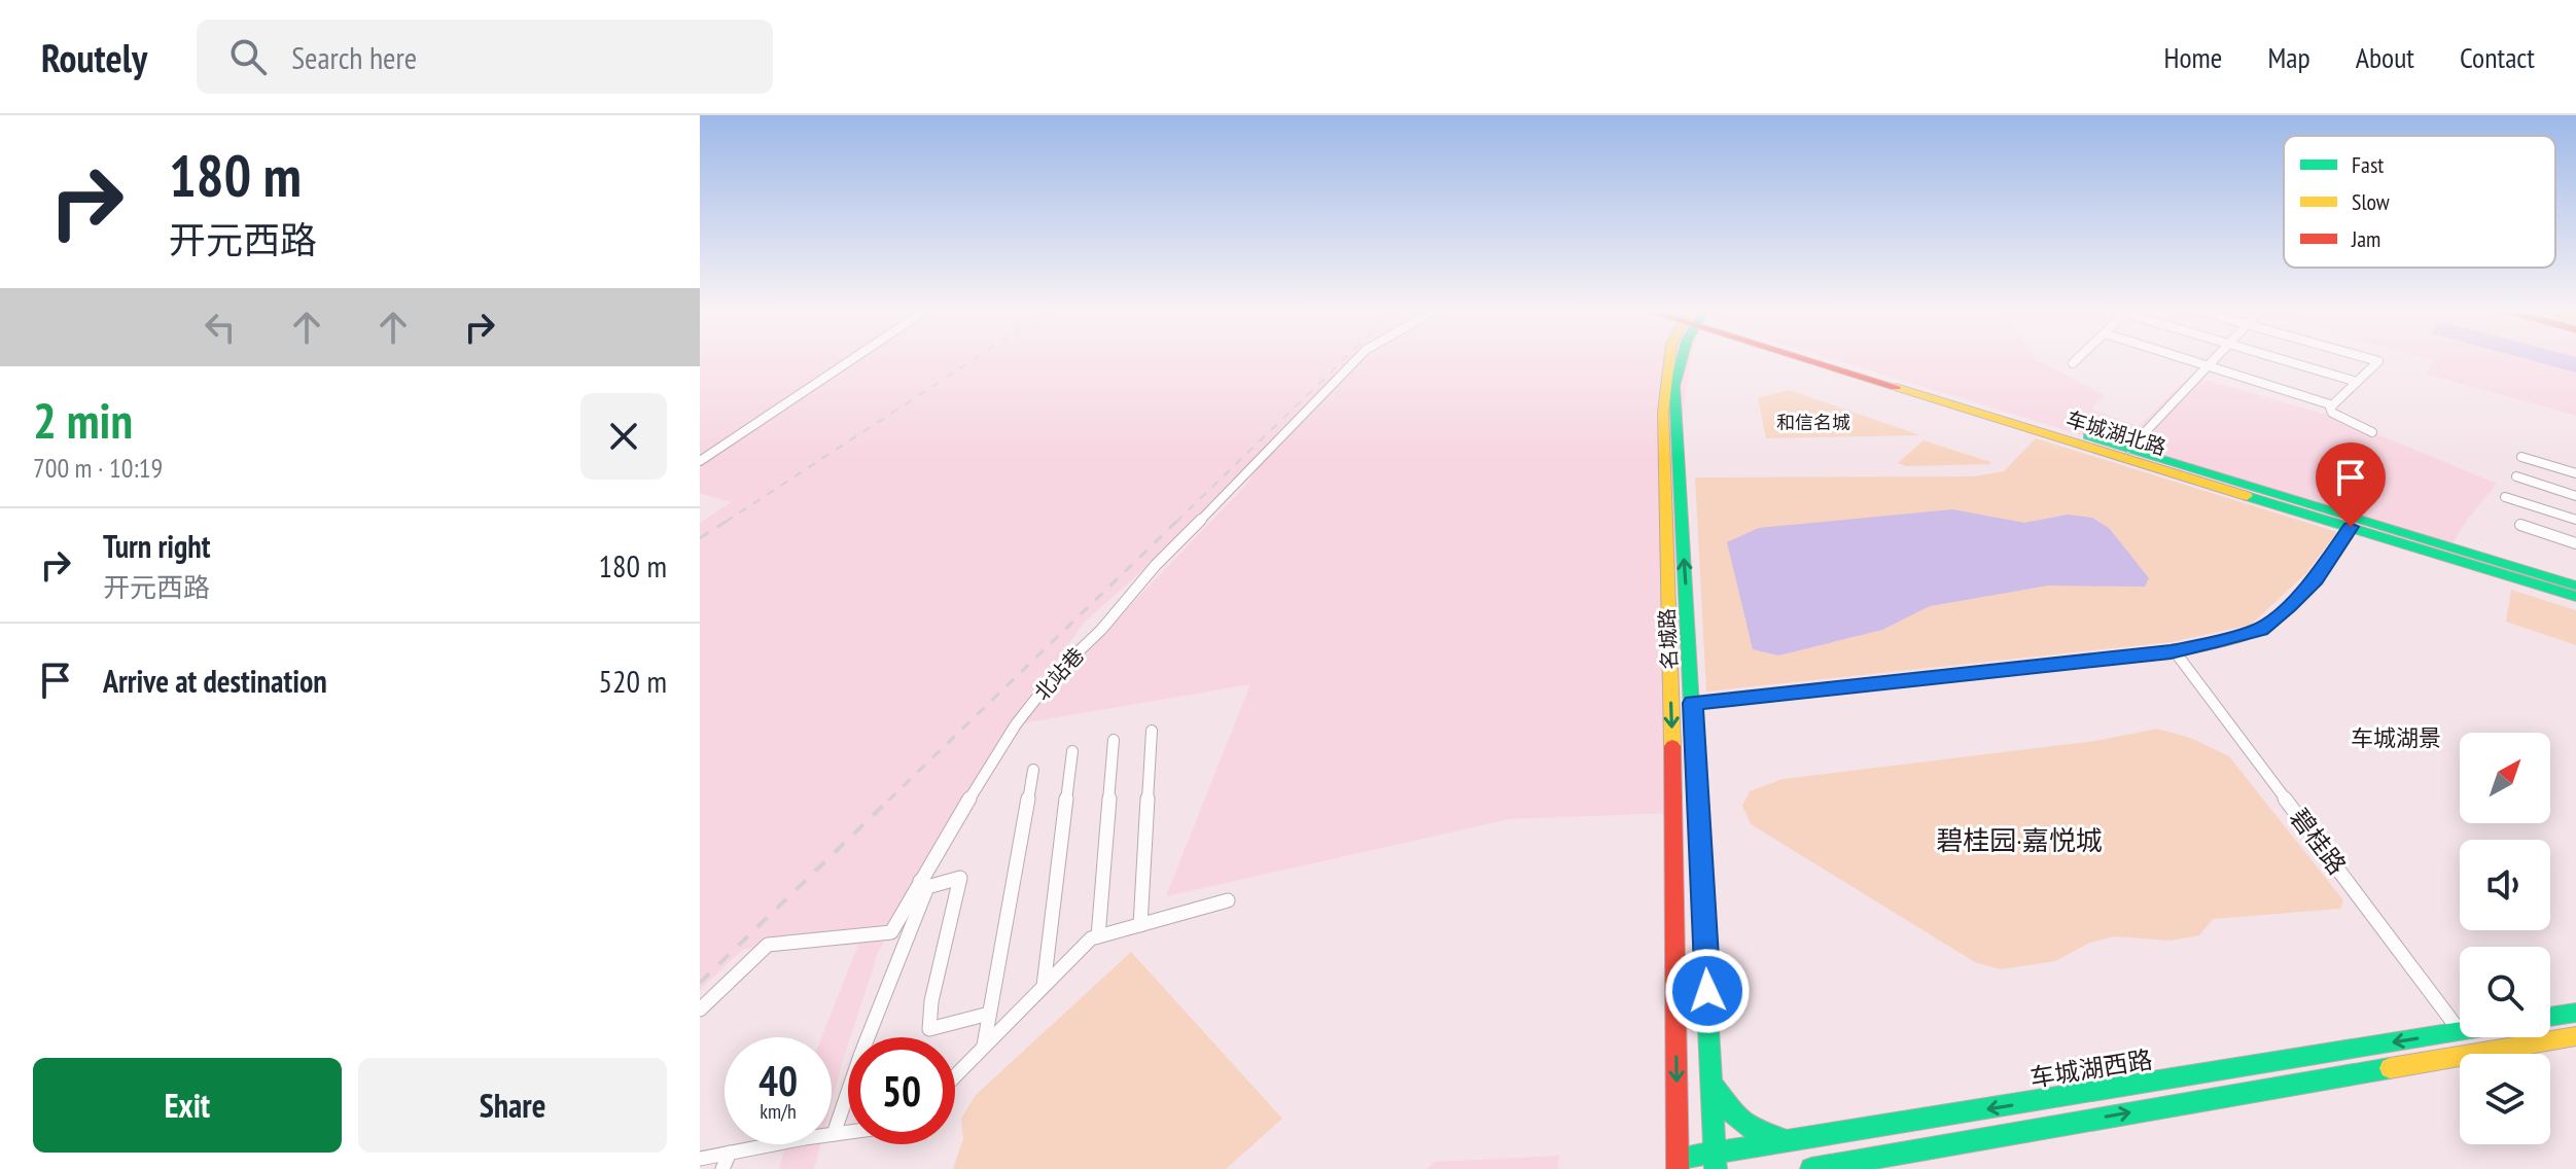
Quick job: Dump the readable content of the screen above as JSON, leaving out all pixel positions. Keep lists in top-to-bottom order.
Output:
{
  "streets": {
    "main road": ["车城湖北路", "名城路", "车城湖西路"],
    "street": ["北站巷", "碧桂路"]
  },
  "crossings": [
    ["名城路", "车城湖西路"],
    ["碧桂路", "车城湖西路"]
  ],
  "districts": ["和信名城", "车城湖景", "碧桂园·嘉悦城"],
  "legend": ["Fast", "Slow", "Jam"],
  "north": "top right",
  "page": {
    "header": "Routely",
    "search": "Search here",
    "nav": [
      "Home",
      "Map",
      "About",
      "Contact"
    ],
    "turn": ["180 m", "开元西路"],
    "heading": ["2 min", "700 m · 10:19"],
    "list": [
      {
        "name": "Turn right",
        "note": "开元西路",
        "value": "180 m"
      },
      {
        "name": "Arrive at destination",
        "value": "520 m"
      }
    ],
    "speed": "40 km/h",
    "limit": "50",
    "buttons": ["Exit", "Share"]
  }
}
